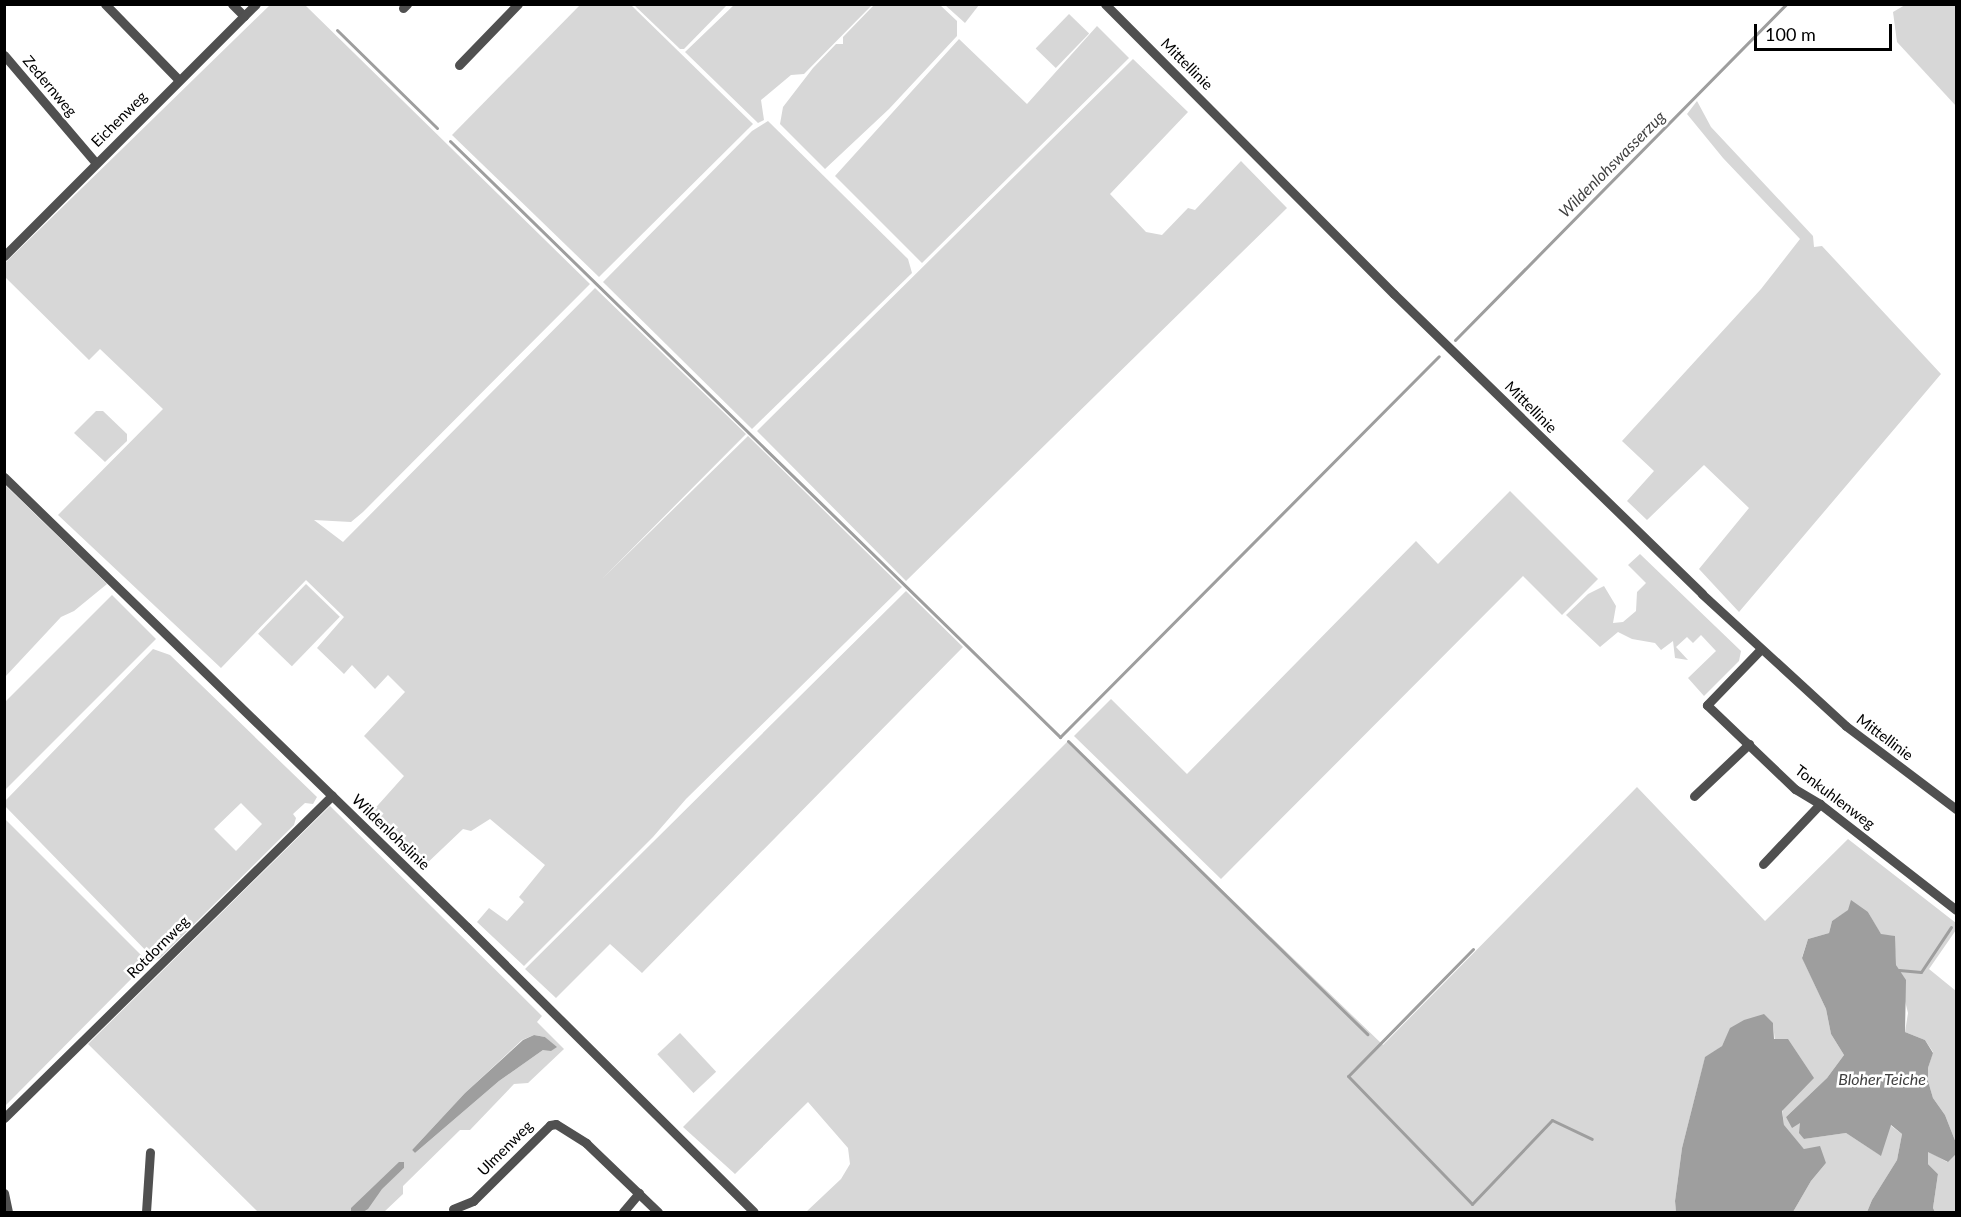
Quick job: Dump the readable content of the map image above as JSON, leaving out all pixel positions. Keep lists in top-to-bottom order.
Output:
{
  "streets": {
    "street": [
      "Mittellinie",
      "Zedernweg",
      "Eichenweg",
      "Tonkuhlenweg",
      "Wildenlohslinie",
      "Rotdornweg",
      "Ulmenweg"
    ]
  },
  "crossings": [
    ["Mittellinie", "Tonkuhlenweg"],
    ["Zedernweg", "Eichenweg"],
    ["Wildenlohslinie", "Rotdornweg"]
  ],
  "water": ["Wildenlohswasserzug", "Bloher Teiche"],
  "scale_bar": "100 m"
}
